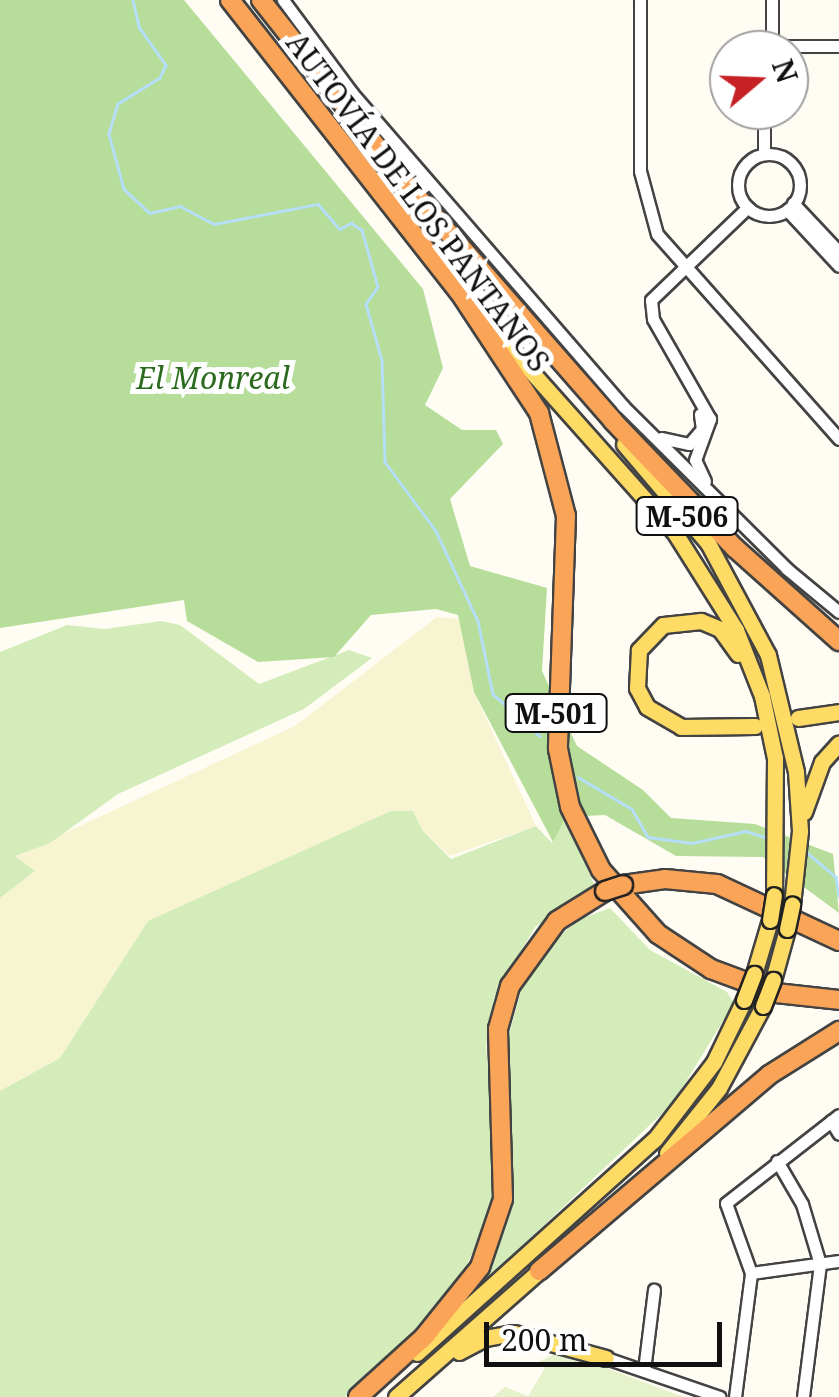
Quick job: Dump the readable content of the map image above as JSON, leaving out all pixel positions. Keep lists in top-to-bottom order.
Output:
{
  "streets": {
    "highway": ["AUTOVÍA DE LOS PANTANOS", "M-501"],
    "main road": ["M-506"]
  },
  "crossings": [
    ["AUTOVÍA DE LOS PANTANOS", "M-506"]
  ],
  "parks": ["El Monreal"],
  "scale_bar": "200 m",
  "north": "right"
}
